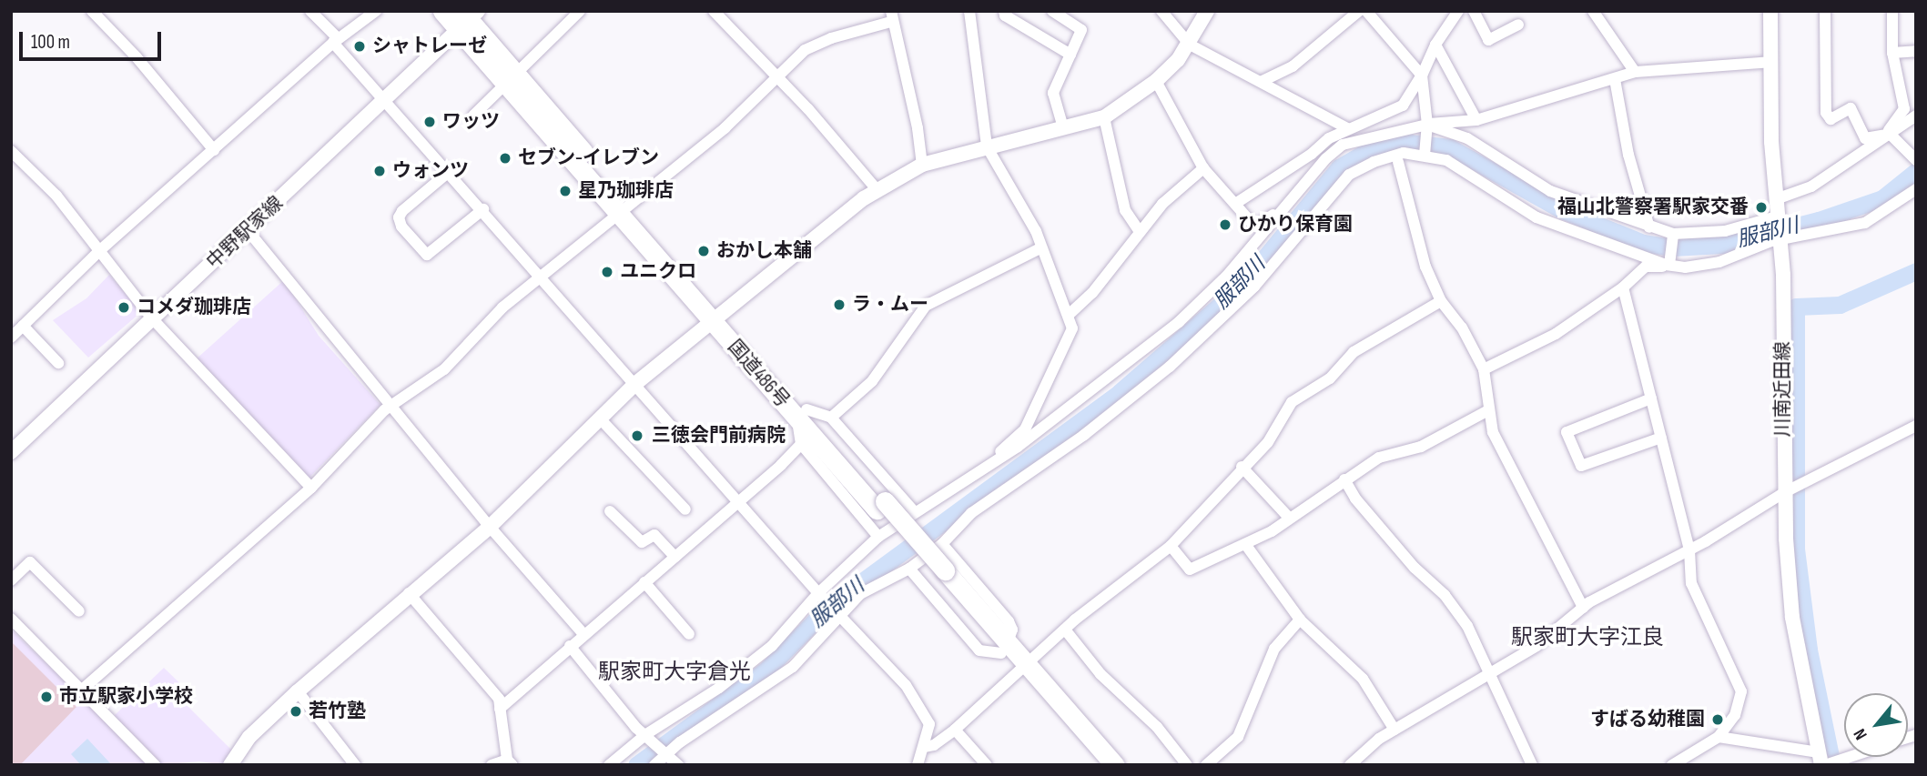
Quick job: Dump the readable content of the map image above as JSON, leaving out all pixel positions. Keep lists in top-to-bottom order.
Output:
{
  "streets": {
    "highway": ["国道486号"],
    "main road": ["中野駅家線", "川南近田線"]
  },
  "crossings": [
    ["中野駅家線", "国道486号"]
  ],
  "districts": ["駅家町大字江良", "駅家町大字倉光"],
  "water": ["服部川"],
  "places": [
    "シャトレーゼ",
    "ワッツ",
    "セブン-イレブン",
    "ウォンツ",
    "星乃珈琲店",
    "福山北警察署駅家交番",
    "ひかり保育園",
    "おかし本舗",
    "ユニクロ",
    "ラ・ムー",
    "コメダ珈琲店",
    "三徳会門前病院",
    "市立駅家小学校",
    "若竹塾",
    "すばる幼稚園"
  ],
  "scale_bar": "100 m",
  "north": "bottom left"
}
